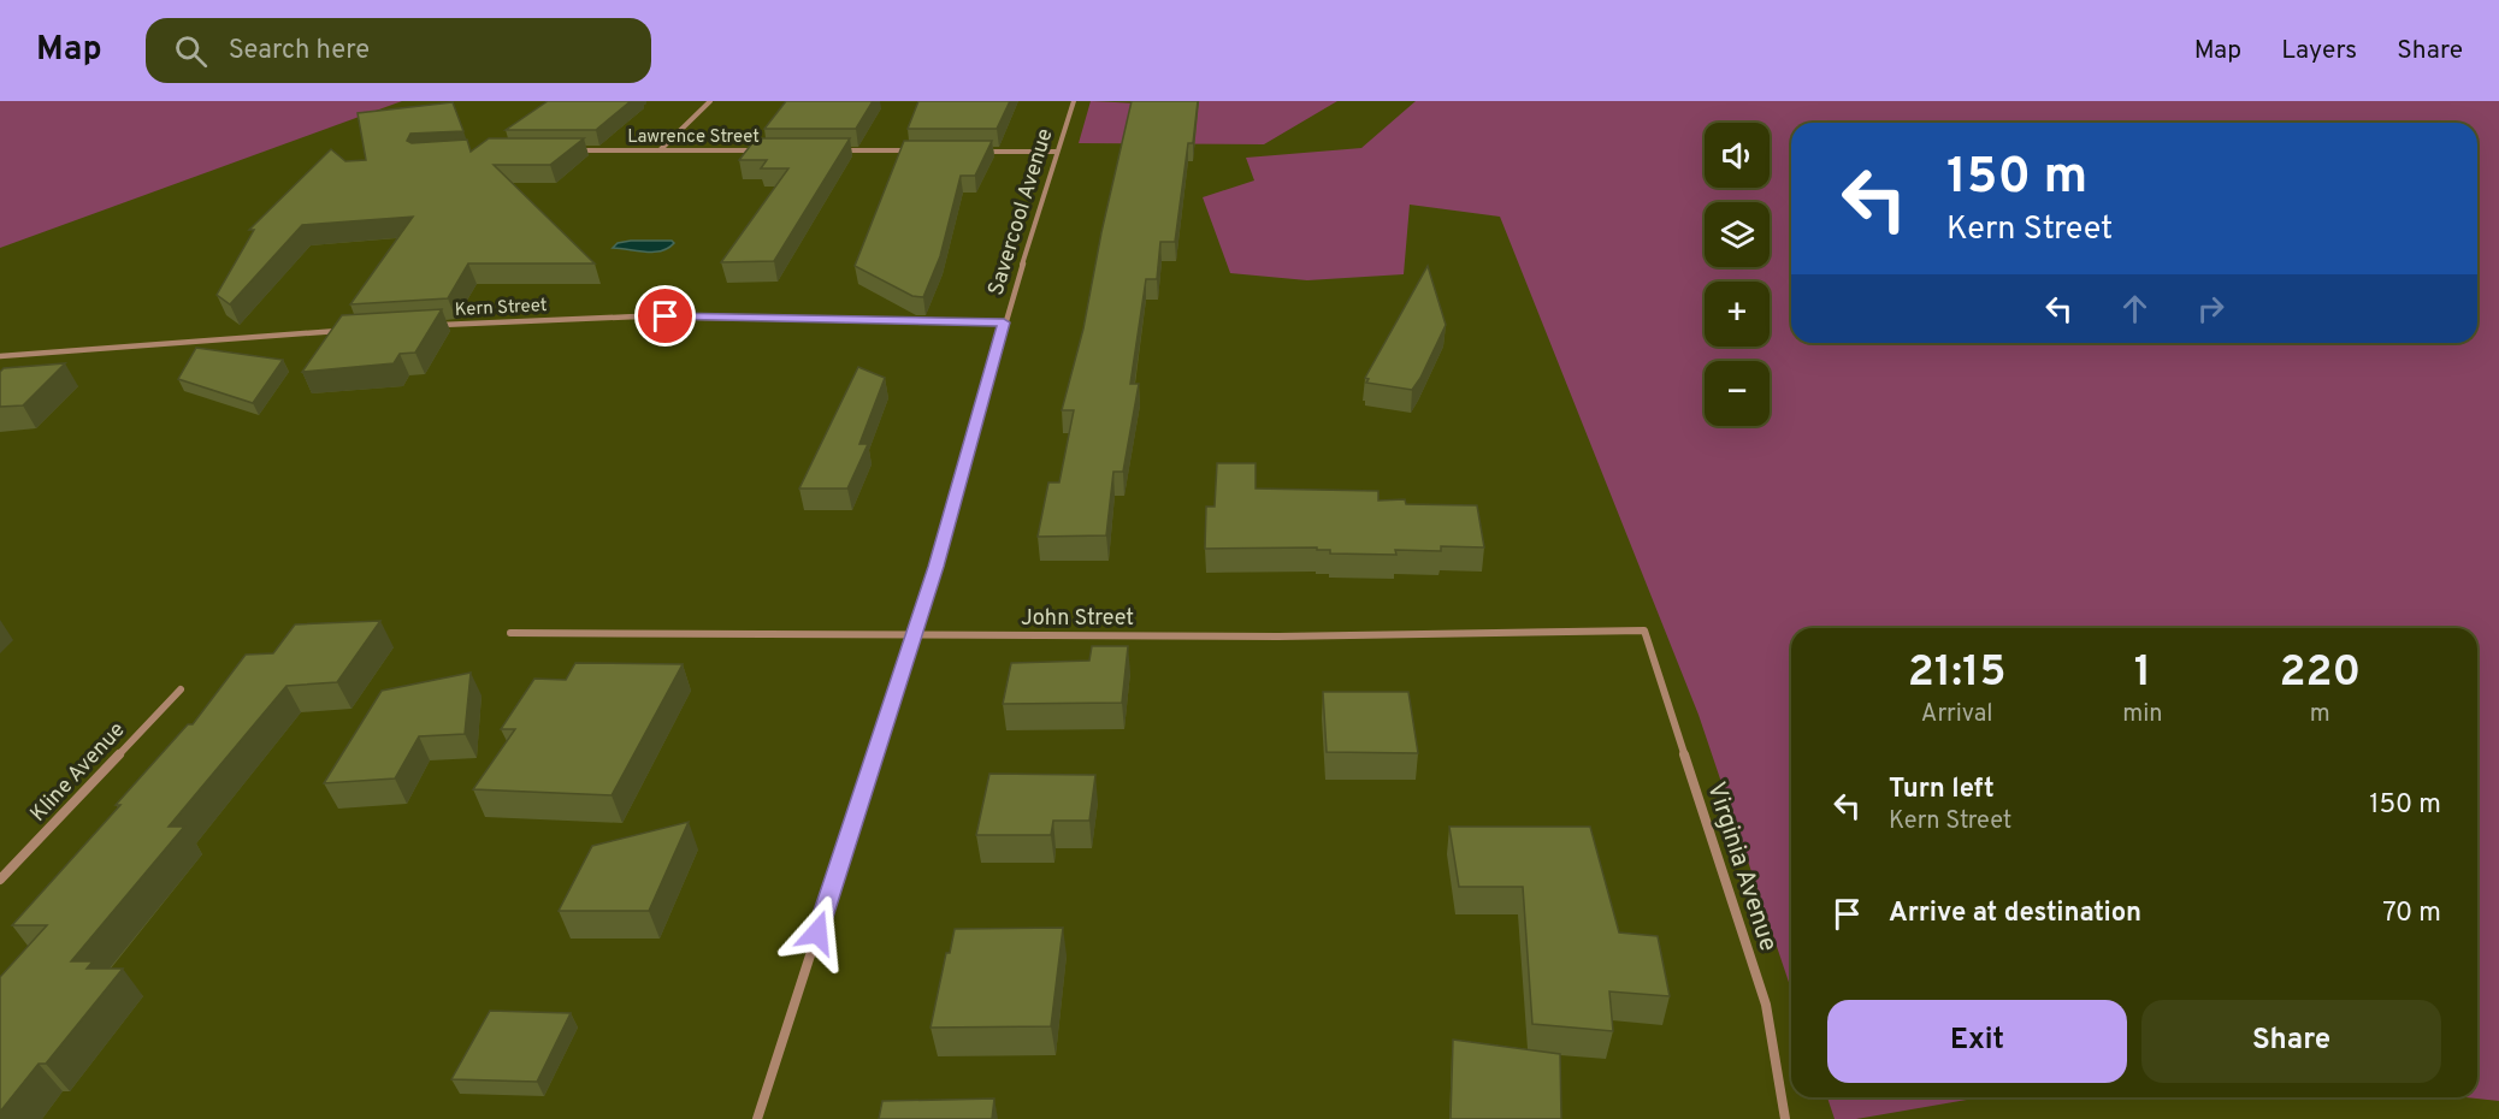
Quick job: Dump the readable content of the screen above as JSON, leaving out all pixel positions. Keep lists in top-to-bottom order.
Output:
{
  "streets": {
    "street": [
      "Lawrence Street",
      "Savercool Avenue",
      "Kern Street",
      "John Street",
      "Kline Avenue",
      "Virginia Avenue"
    ]
  },
  "crossings": [
    ["Savercool Avenue", "Kern Street"],
    ["Savercool Avenue", "John Street"],
    ["John Street", "Virginia Avenue"]
  ],
  "page": {
    "header": "Map",
    "search": "Search here",
    "nav": ["Map", "Layers", "Share"],
    "map_buttons": ["+", "−"],
    "turn": ["150 m", "Kern Street"],
    "eta": [
      "21:15",
      "Arrival",
      "1",
      "min",
      "220",
      "m"
    ],
    "list": [
      {
        "name": "Turn left",
        "note": "Kern Street",
        "value": "150 m"
      },
      {
        "name": "Arrive at destination",
        "value": "70 m"
      }
    ],
    "buttons": ["Exit", "Share"]
  }
}
